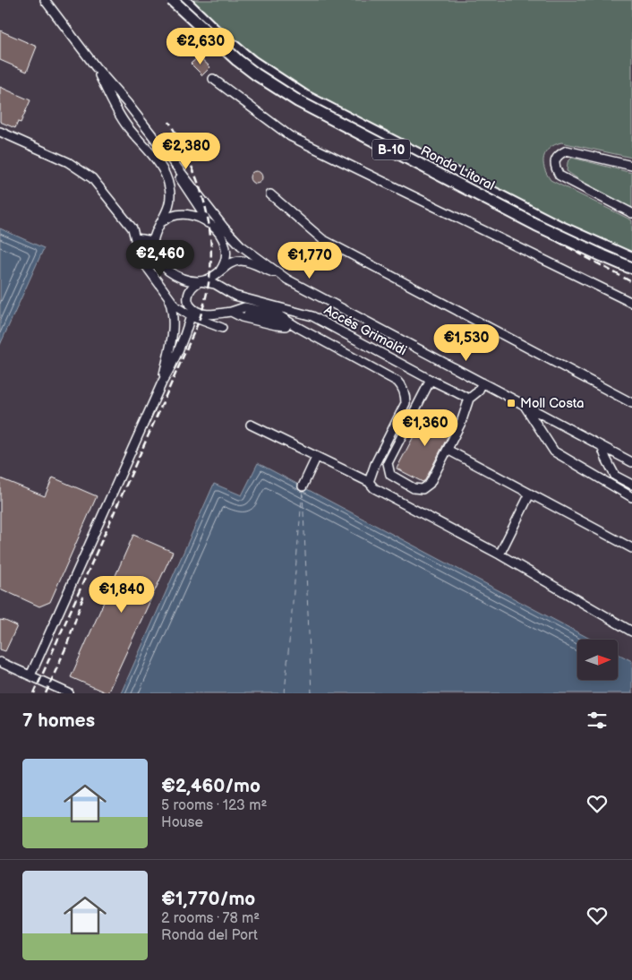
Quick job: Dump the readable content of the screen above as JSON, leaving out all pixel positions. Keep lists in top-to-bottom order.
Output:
{
  "streets": {
    "highway": ["B-10", "Ronda Litoral"],
    "street": ["Accés Grimaldi"]
  },
  "places": {
    "transit": ["Moll Costa"]
  },
  "north": "right",
  "page": {
    "price": [
      "€2,630",
      "€2,380",
      "€2,460",
      "€1,770",
      "€1,530",
      "€1,360",
      "€1,840"
    ],
    "heading": "7 homes",
    "list": [
      {
        "name": "€2,460/mo",
        "note": "5 rooms · 123 m² · House"
      },
      {
        "name": "€1,770/mo",
        "note": "2 rooms · 78 m² · Ronda del Port"
      }
    ]
  }
}
